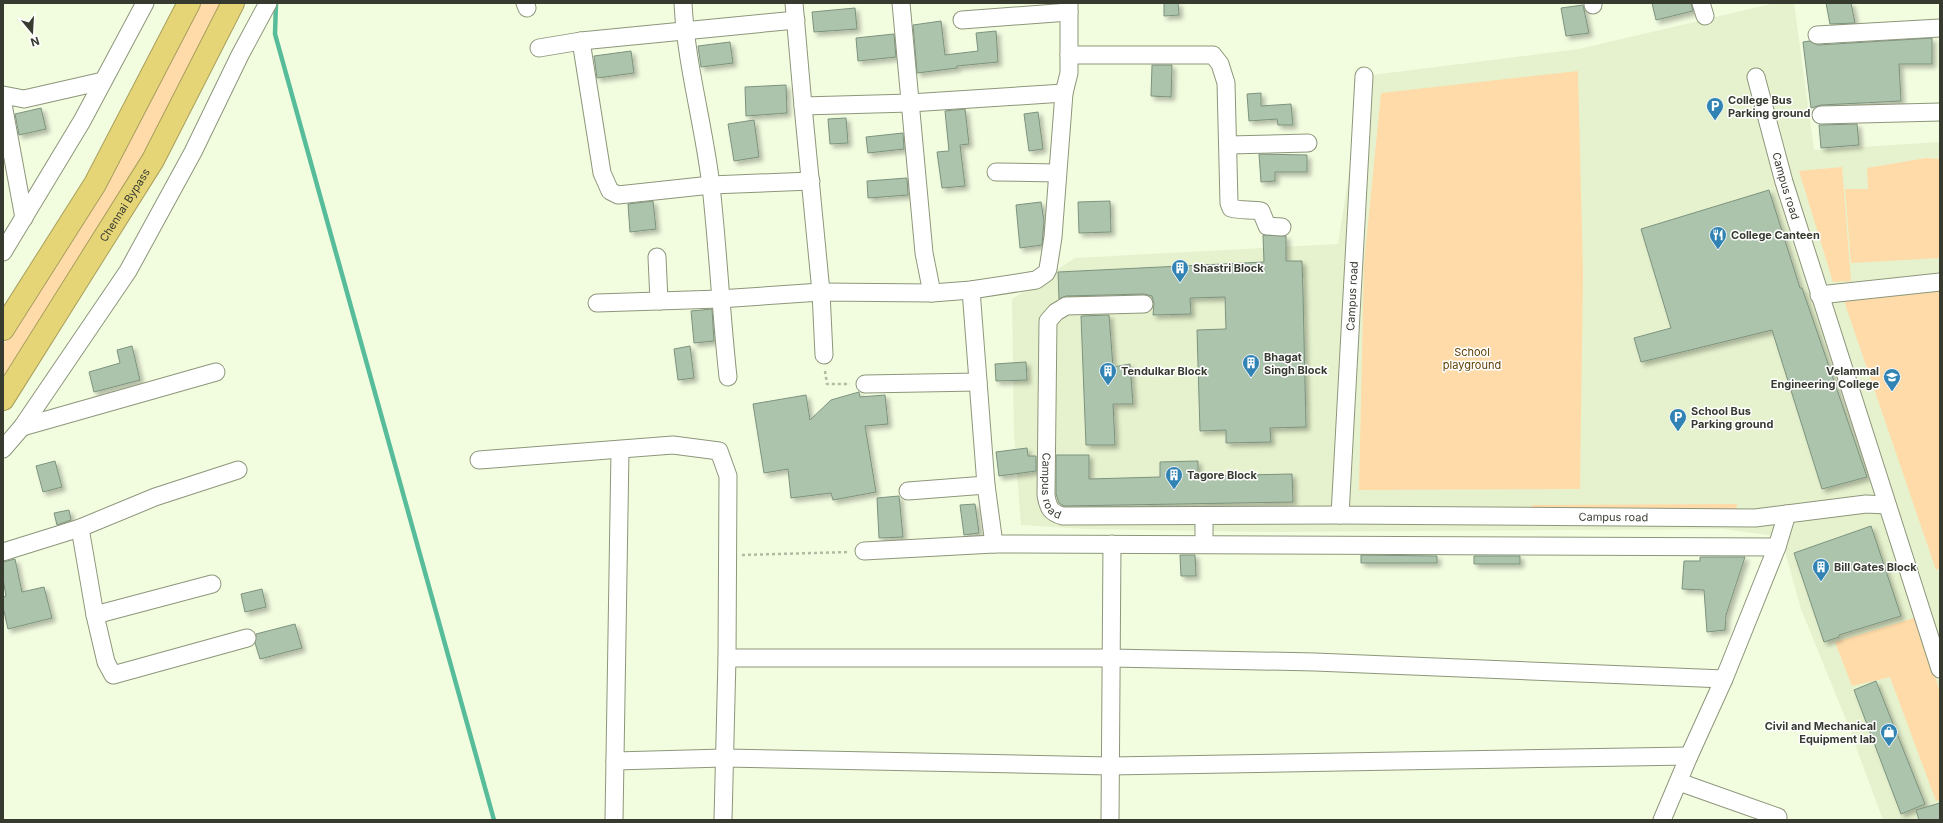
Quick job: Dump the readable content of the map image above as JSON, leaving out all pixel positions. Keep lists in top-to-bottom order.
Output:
{
  "streets": {
    "highway": ["Chennai Bypass"],
    "street": ["Campus road"]
  },
  "parks": ["School playground"],
  "places": {
    "parking": ["College Bus Parking ground", "School Bus Parking ground"],
    "restaurant": ["College Canteen"],
    "building": [
      "Shastri Block",
      "Bhagat Singh Block",
      "Tendulkar Block",
      "Tagore Block",
      "Bill Gates Block"
    ],
    "school or university": ["Velammal Engineering College"],
    "shop": ["Civil and Mechanical Equipment lab"]
  },
  "north": "bottom"
}
